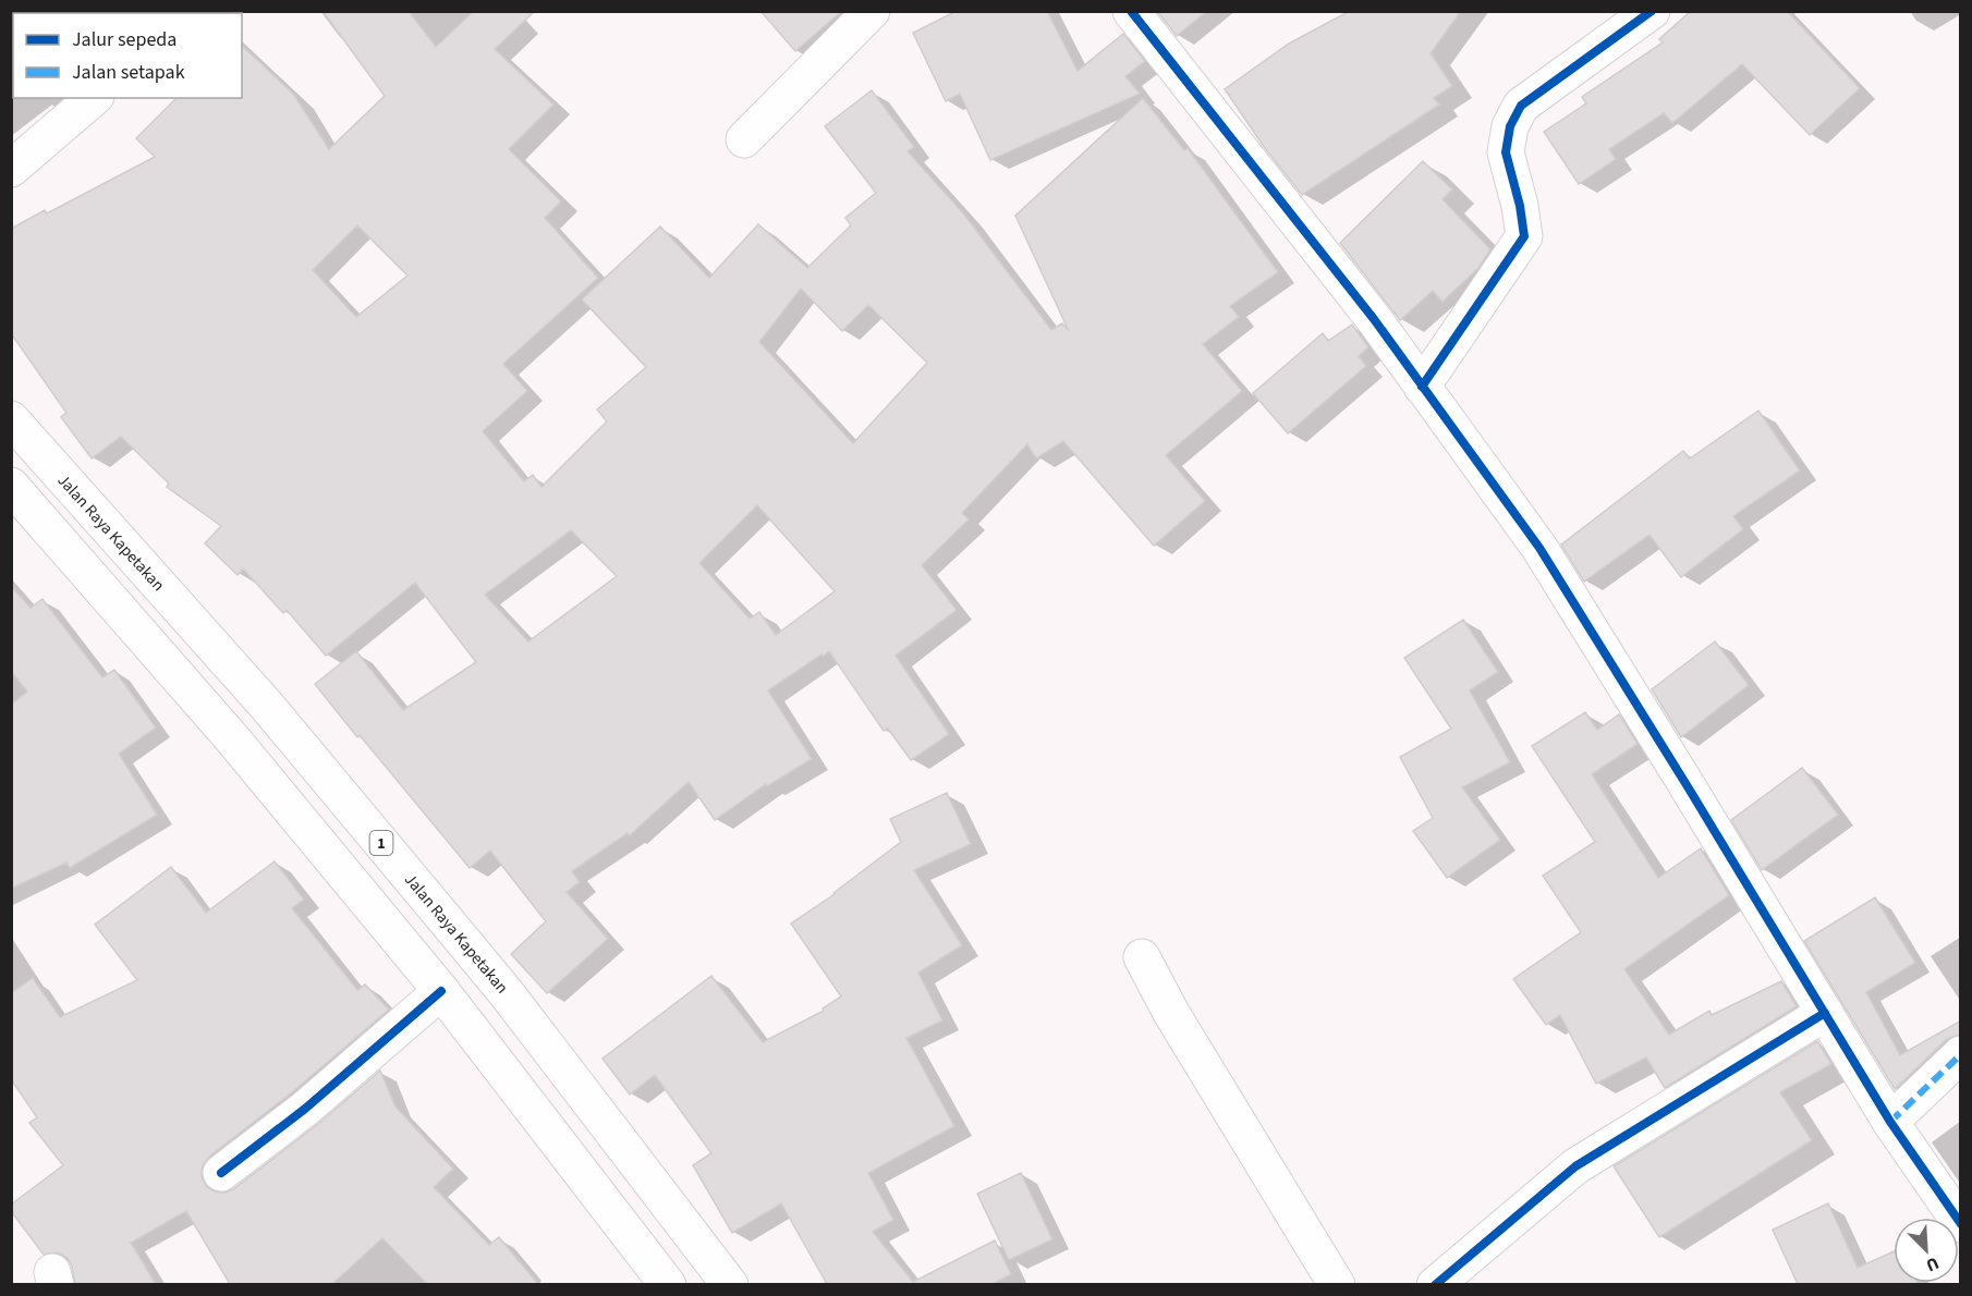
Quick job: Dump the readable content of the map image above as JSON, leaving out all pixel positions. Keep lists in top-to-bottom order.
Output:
{
  "streets": {
    "main road": ["Jalan Raya Kapetakan", "1"]
  },
  "legend": ["Jalur sepeda", "Jalan setapak"],
  "north": "bottom right"
}
